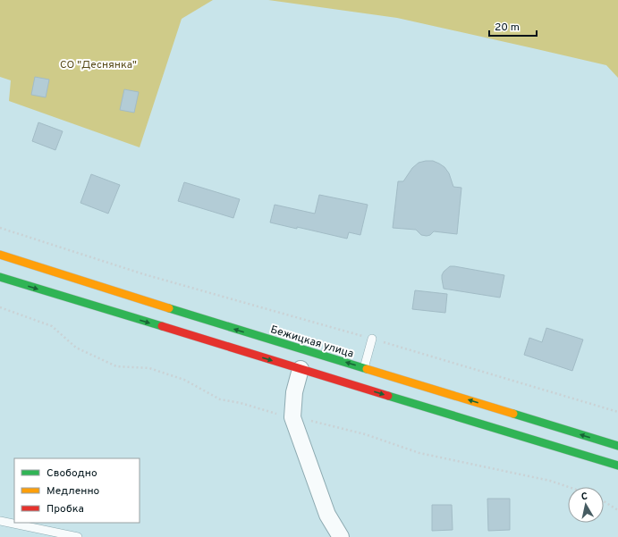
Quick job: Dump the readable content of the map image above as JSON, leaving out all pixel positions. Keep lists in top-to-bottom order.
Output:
{
  "streets": {
    "main road": ["Бежицкая улица"]
  },
  "parks": ["СО \"Деснянка\""],
  "legend": ["Свободно", "Медленно", "Пробка"],
  "scale_bar": "20 m",
  "north": "top"
}
